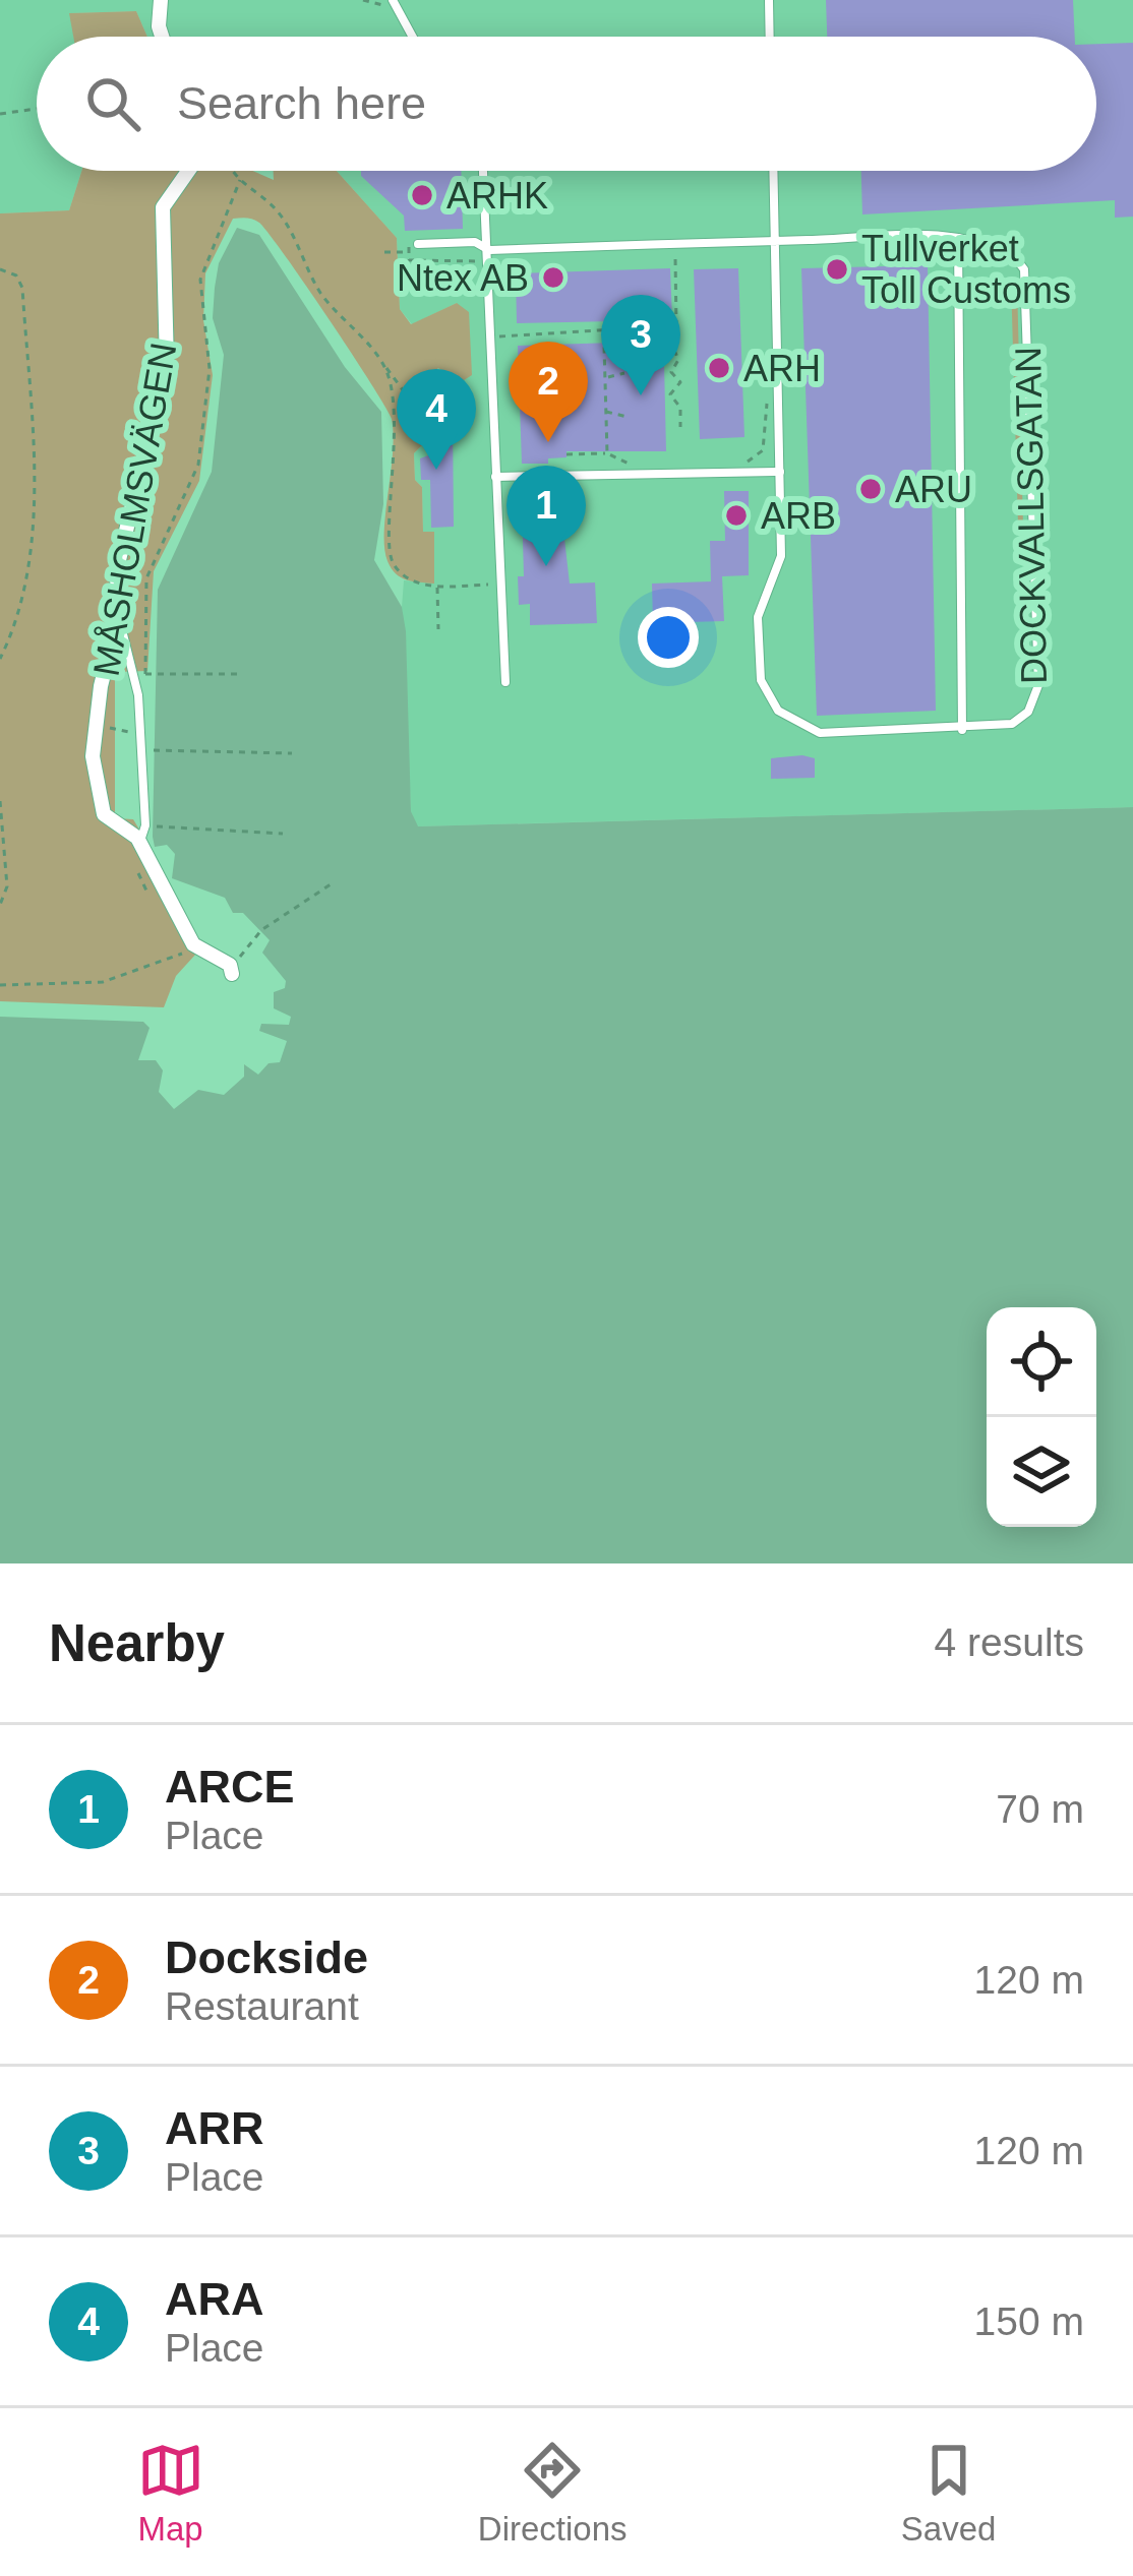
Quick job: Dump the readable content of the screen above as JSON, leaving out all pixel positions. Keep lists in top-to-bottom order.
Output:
{
  "streets": {
    "street": ["MÅSHOLMSVÄGEN"],
    "lane": ["DOCKVALLSGATAN"]
  },
  "places": [
    "ARHK",
    "Tullverket Toll Customs",
    "Ntex AB",
    "ARH",
    "ARU",
    "ARB"
  ],
  "page": {
    "search": "Search here",
    "pins": [
      "3",
      "2",
      "4",
      "1"
    ],
    "heading": ["Nearby", "4 results"],
    "list": [
      {
        "mark": "1",
        "name": "ARCE",
        "note": "Place",
        "value": "70 m"
      },
      {
        "mark": "2",
        "name": "Dockside",
        "note": "Restaurant",
        "value": "120 m"
      },
      {
        "mark": "3",
        "name": "ARR",
        "note": "Place",
        "value": "120 m"
      },
      {
        "mark": "4",
        "name": "ARA",
        "note": "Place",
        "value": "150 m"
      }
    ],
    "nav": ["Map", "Directions", "Saved"]
  }
}
